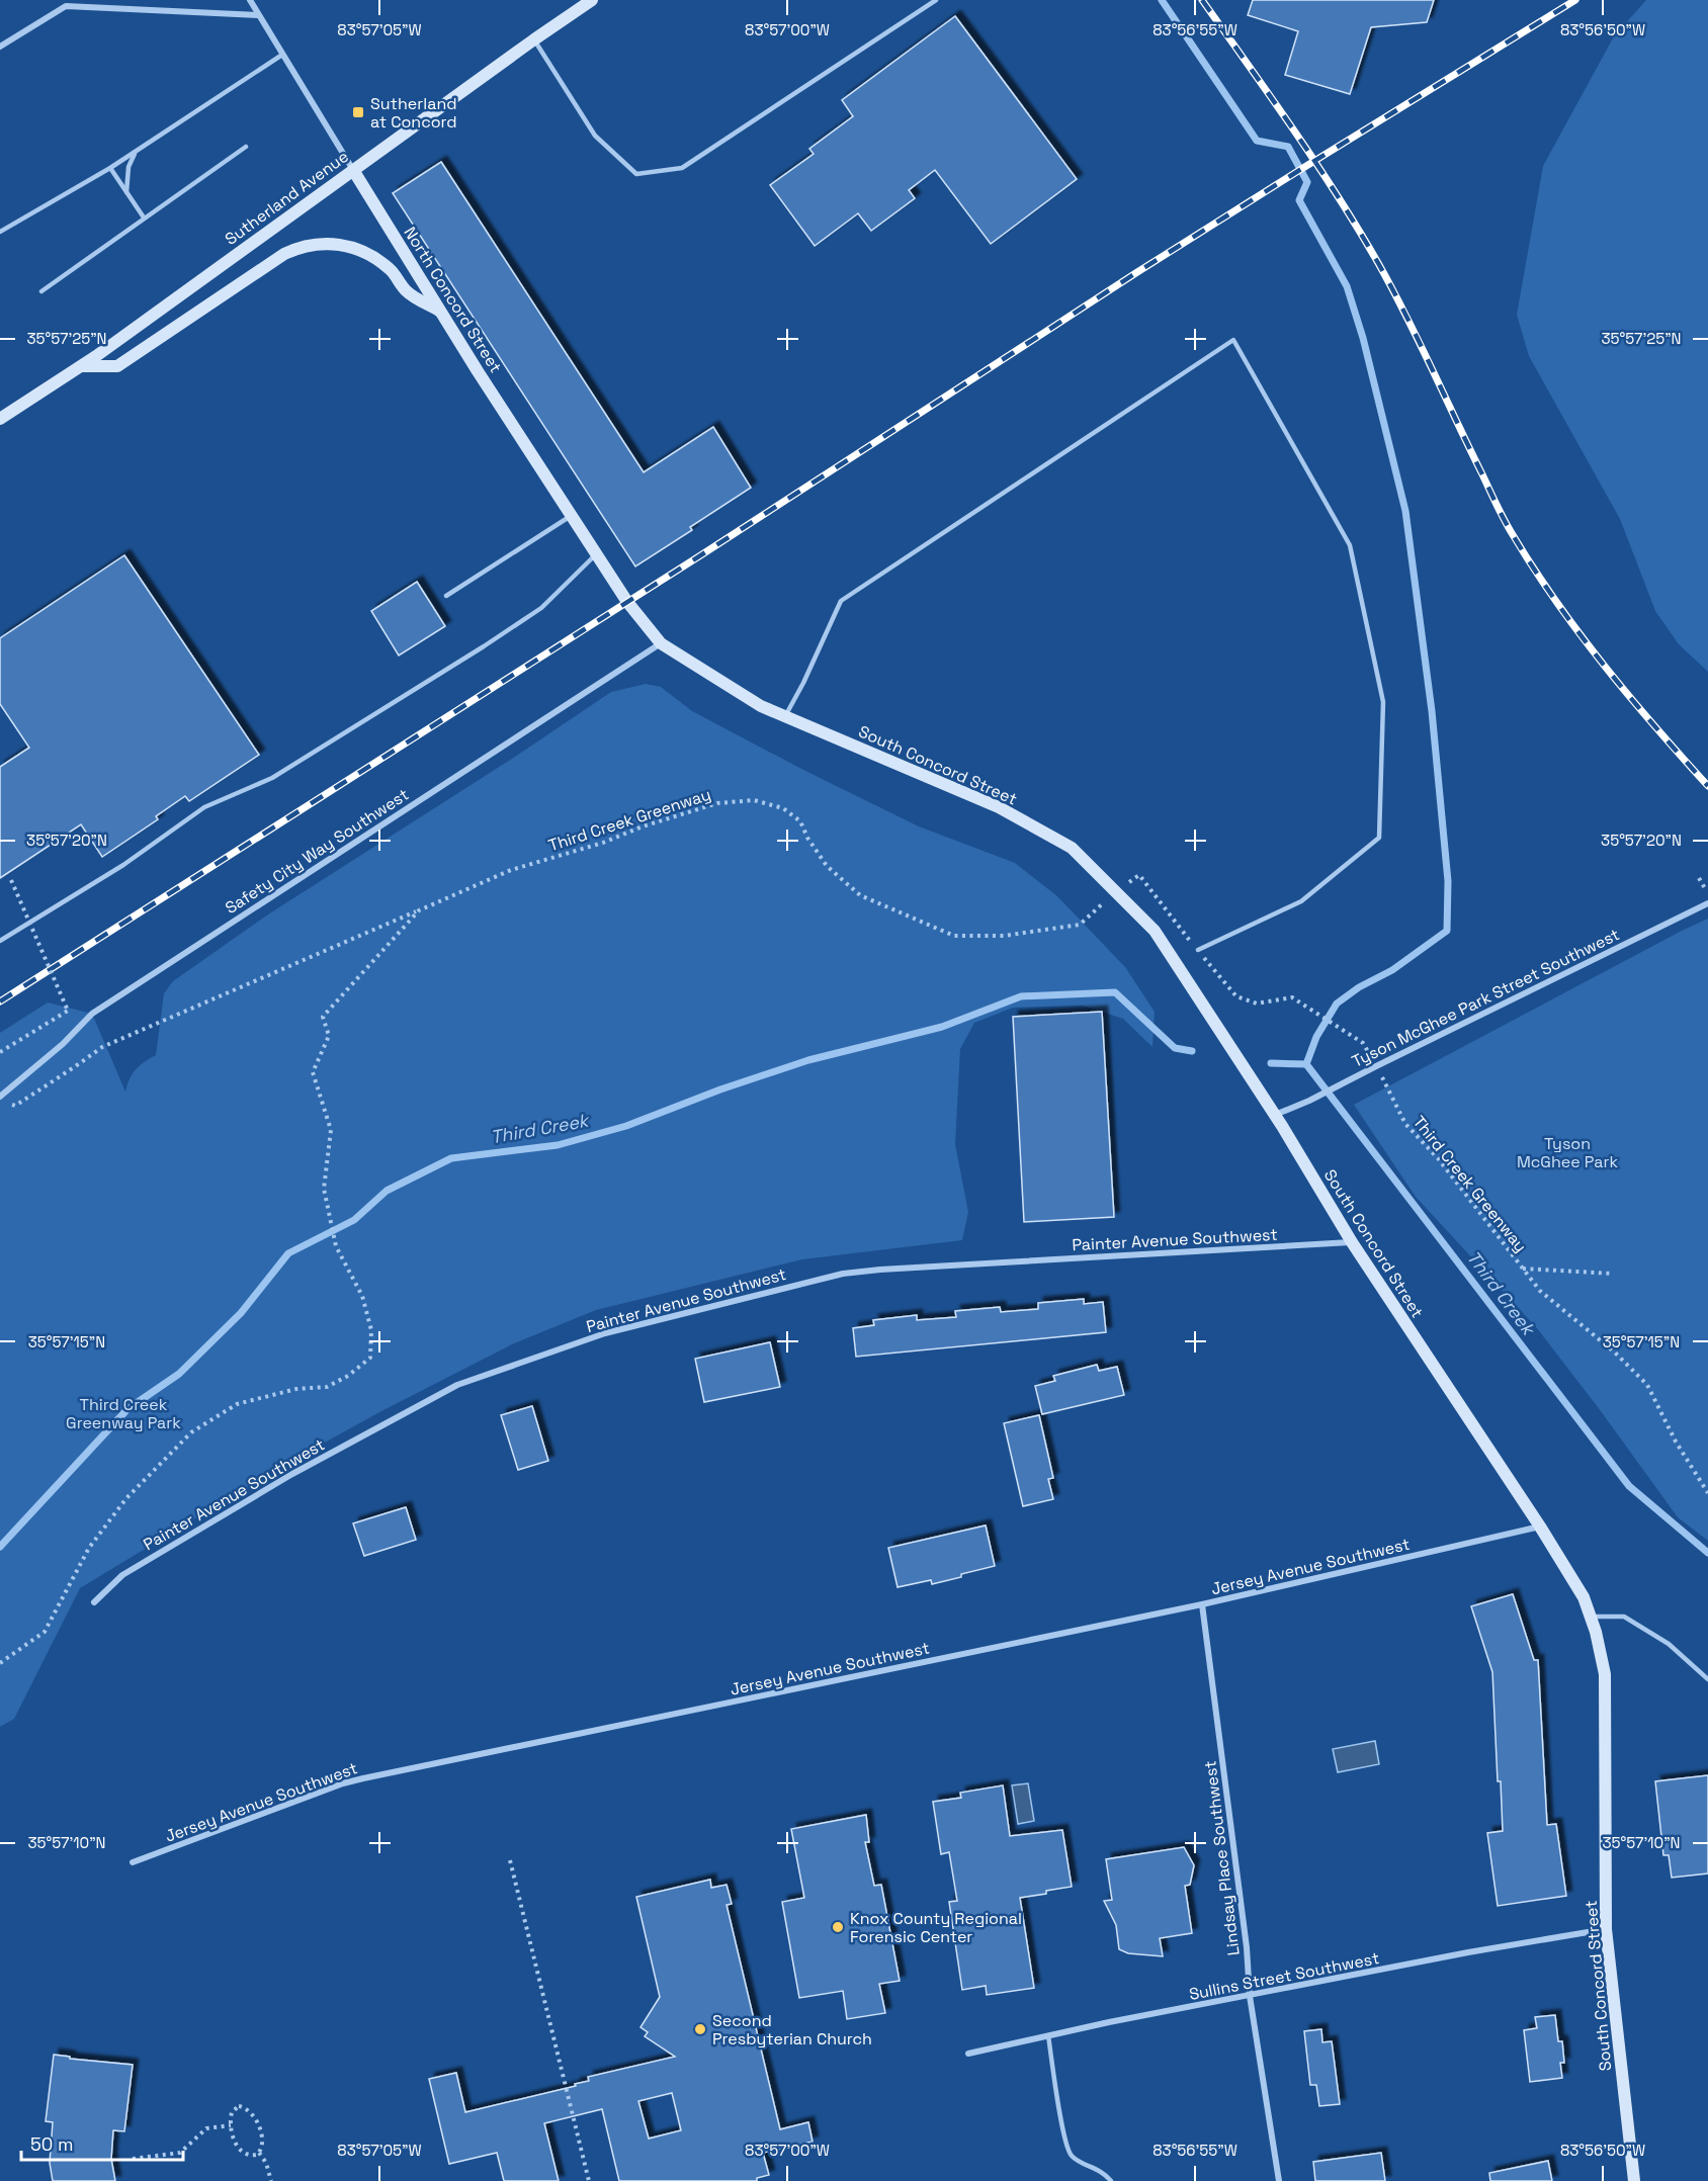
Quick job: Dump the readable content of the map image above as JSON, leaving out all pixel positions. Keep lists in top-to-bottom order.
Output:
{
  "streets": {
    "street": [
      "Sutherland Avenue",
      "North Concord Street",
      "South Concord Street",
      "Safety City Way Southwest",
      "Tyson McGhee Park Street Southwest",
      "Painter Avenue Southwest",
      "Jersey Avenue Southwest",
      "Lindsay Place Southwest",
      "Sullins Street Southwest"
    ],
    "path": ["Third Creek Greenway"]
  },
  "crossings": [
    ["Sutherland Avenue", "North Concord Street"],
    ["North Concord Street", "South Concord Street"],
    ["South Concord Street", "Third Creek Greenway"],
    ["South Concord Street", "Safety City Way Southwest"],
    ["South Concord Street", "Tyson McGhee Park Street Southwest"],
    ["South Concord Street", "Painter Avenue Southwest"],
    ["South Concord Street", "Jersey Avenue Southwest"],
    ["South Concord Street", "Sullins Street Southwest"],
    ["Third Creek Greenway", "Tyson McGhee Park Street Southwest"],
    ["Jersey Avenue Southwest", "Lindsay Place Southwest"],
    ["Lindsay Place Southwest", "Sullins Street Southwest"]
  ],
  "water": ["Third Creek"],
  "parks": ["Tyson McGhee Park", "Third Creek Greenway Park"],
  "places": {
    "transit": ["Sutherland at Concord"],
    "other": ["Knox County Regional Forensic Center", "Second Presbyterian Church"]
  },
  "scale_bar": "50 m",
  "coordinates": [
    "83°57'05\"W",
    "83°57'00\"W",
    "83°56'55\"W",
    "83°56'50\"W",
    "35°57'25\"N",
    "35°57'20\"N",
    "35°57'15\"N",
    "35°57'10\"N"
  ]
}
